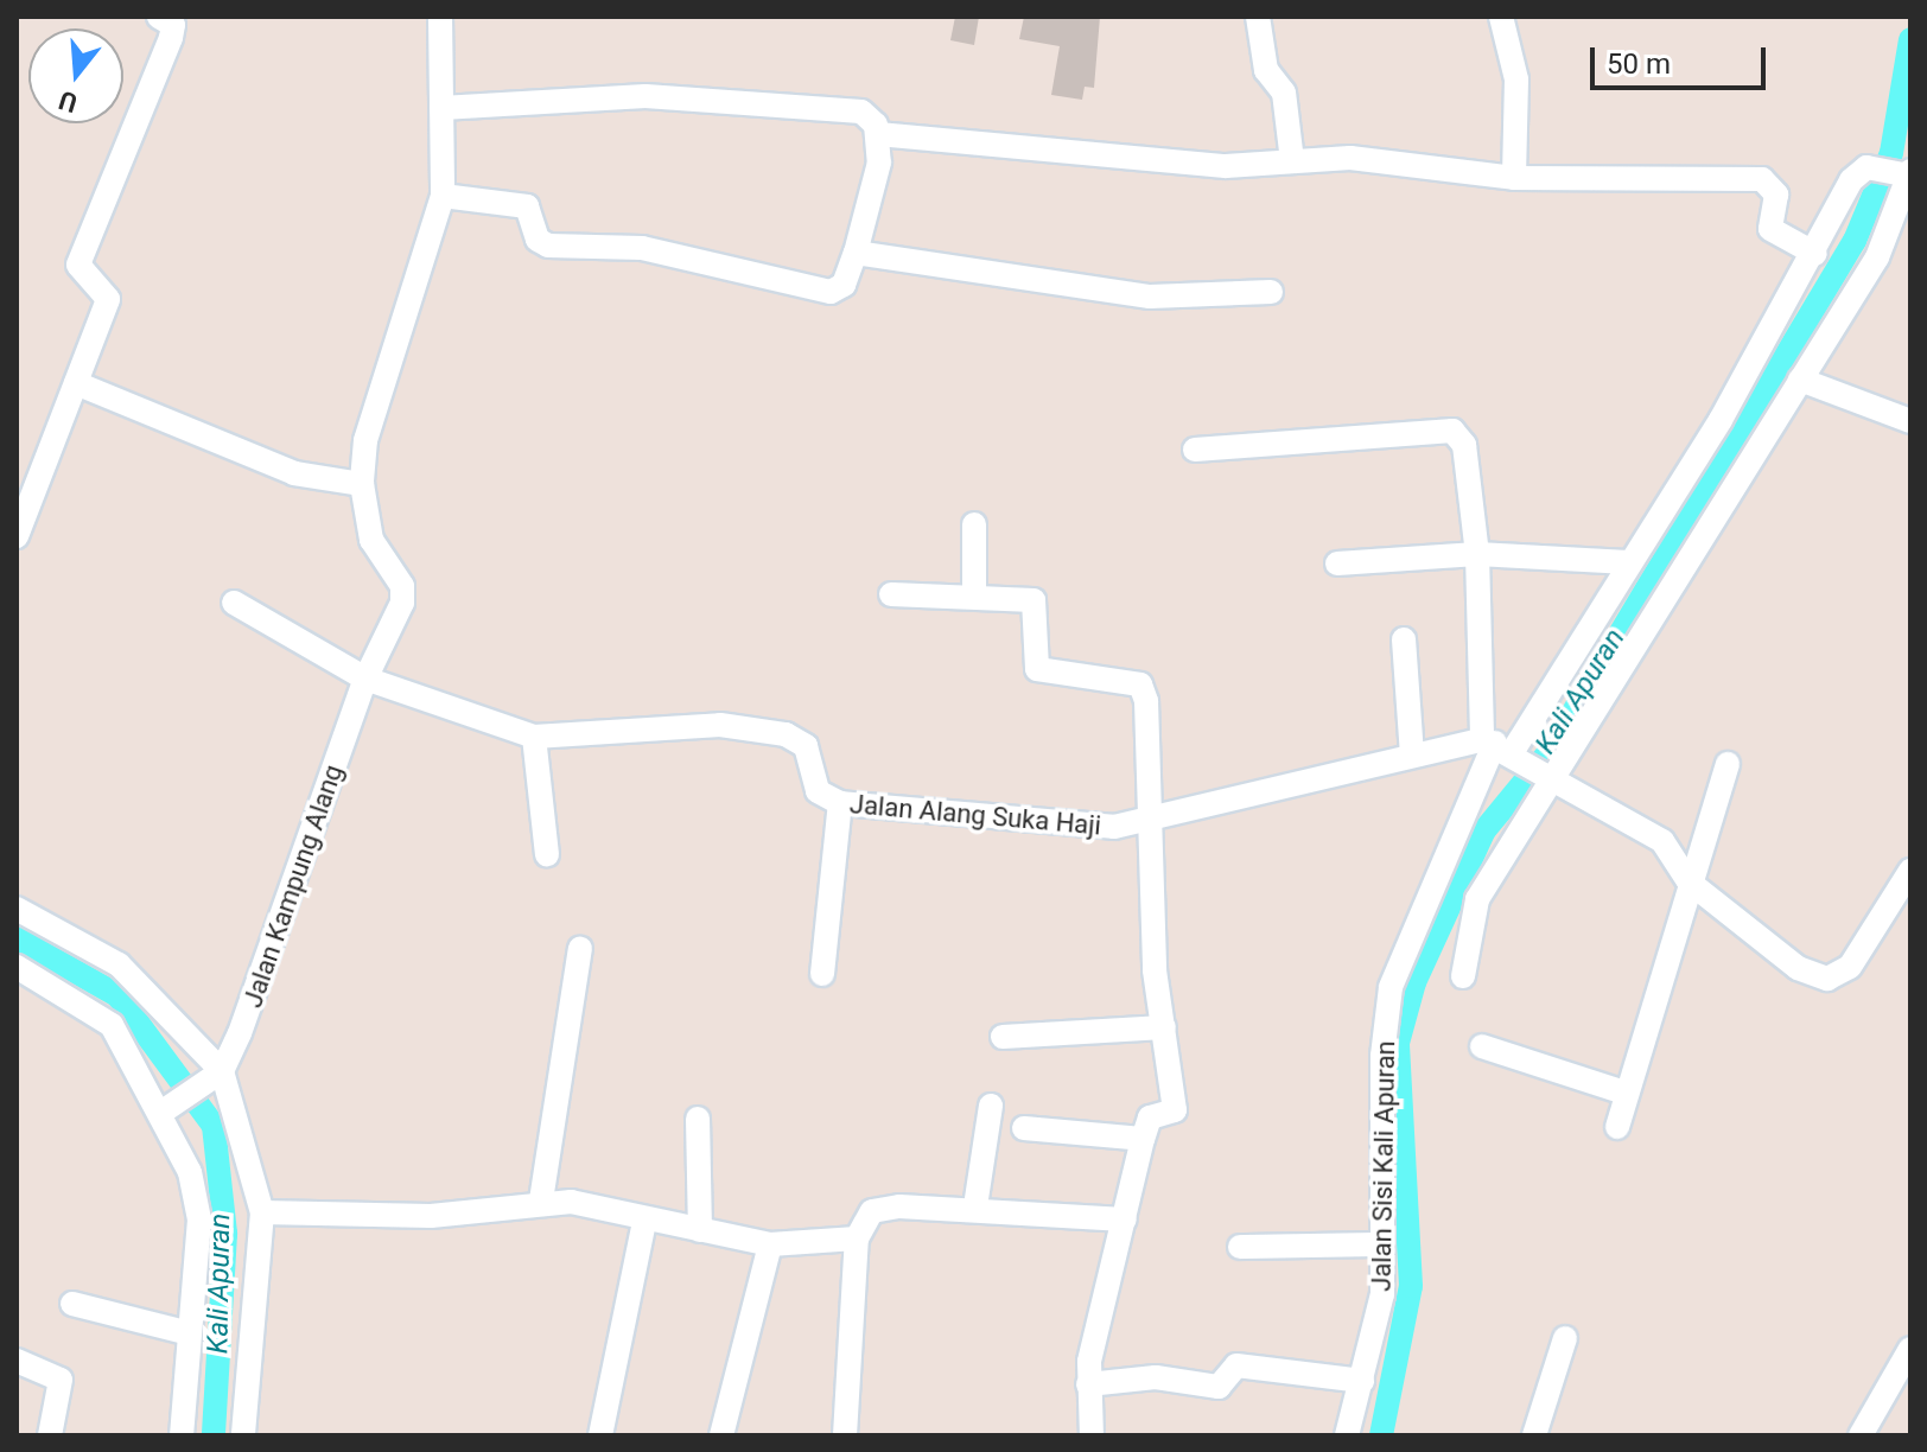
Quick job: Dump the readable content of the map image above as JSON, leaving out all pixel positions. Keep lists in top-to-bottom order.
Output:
{
  "streets": {
    "street": ["Jalan Alang Suka Haji", "Jalan Kampung Alang", "Jalan Sisi Kali Apuran"]
  },
  "crossings": [
    ["Jalan Alang Suka Haji", "Jalan Kampung Alang"],
    ["Jalan Alang Suka Haji", "Jalan Sisi Kali Apuran"]
  ],
  "water": ["Kali Apuran"],
  "scale_bar": "50 m",
  "north": "bottom"
}
